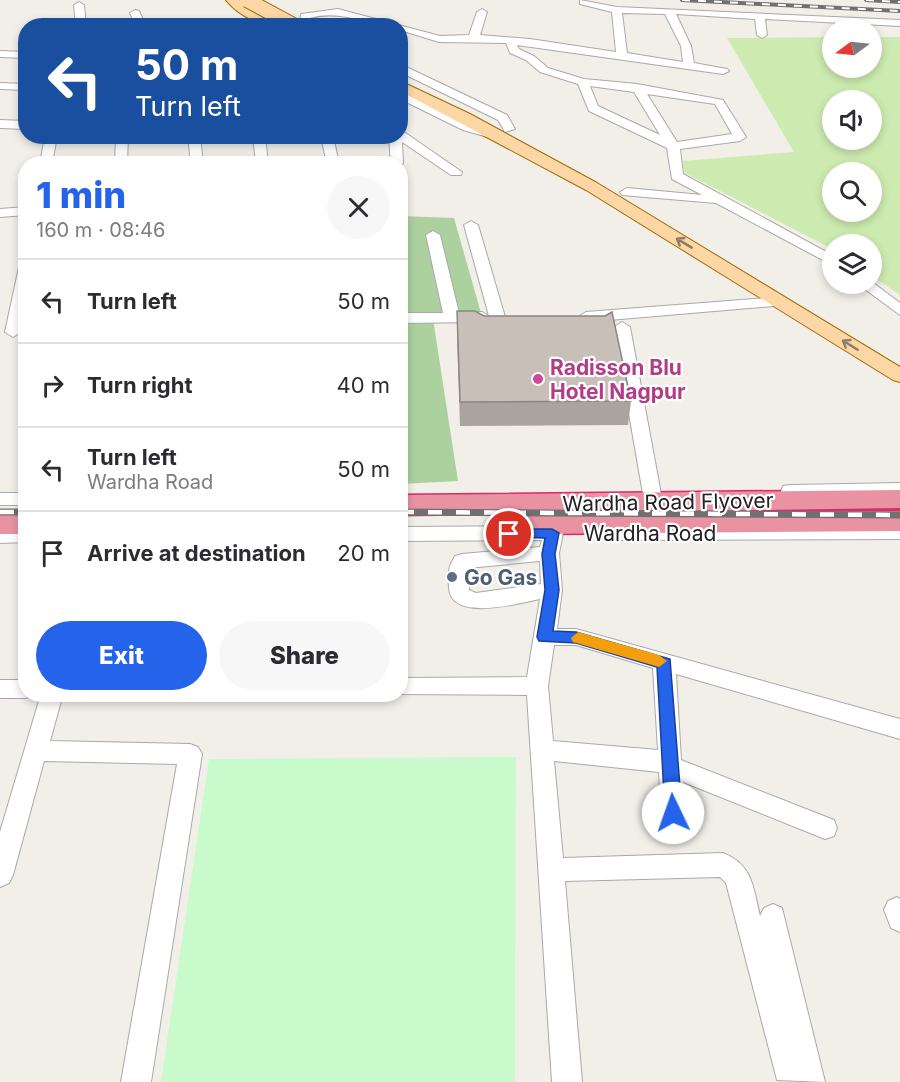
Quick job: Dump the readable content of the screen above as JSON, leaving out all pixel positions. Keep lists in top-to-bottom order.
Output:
{
  "streets": {
    "highway": ["Wardha Road Flyover"],
    "street": ["Wardha Road"]
  },
  "places": ["Radisson Blu Hotel Nagpur", "Go Gas"],
  "north": "left",
  "page": {
    "turn": ["50 m", "Turn left"],
    "heading": ["1 min", "160 m · 08:46"],
    "list": [
      {
        "name": "Turn left",
        "value": "50 m"
      },
      {
        "name": "Turn right",
        "value": "40 m"
      },
      {
        "name": "Turn left",
        "note": "Wardha Road",
        "value": "50 m"
      },
      {
        "name": "Arrive at destination",
        "value": "20 m"
      }
    ],
    "buttons": ["Exit", "Share"]
  }
}
